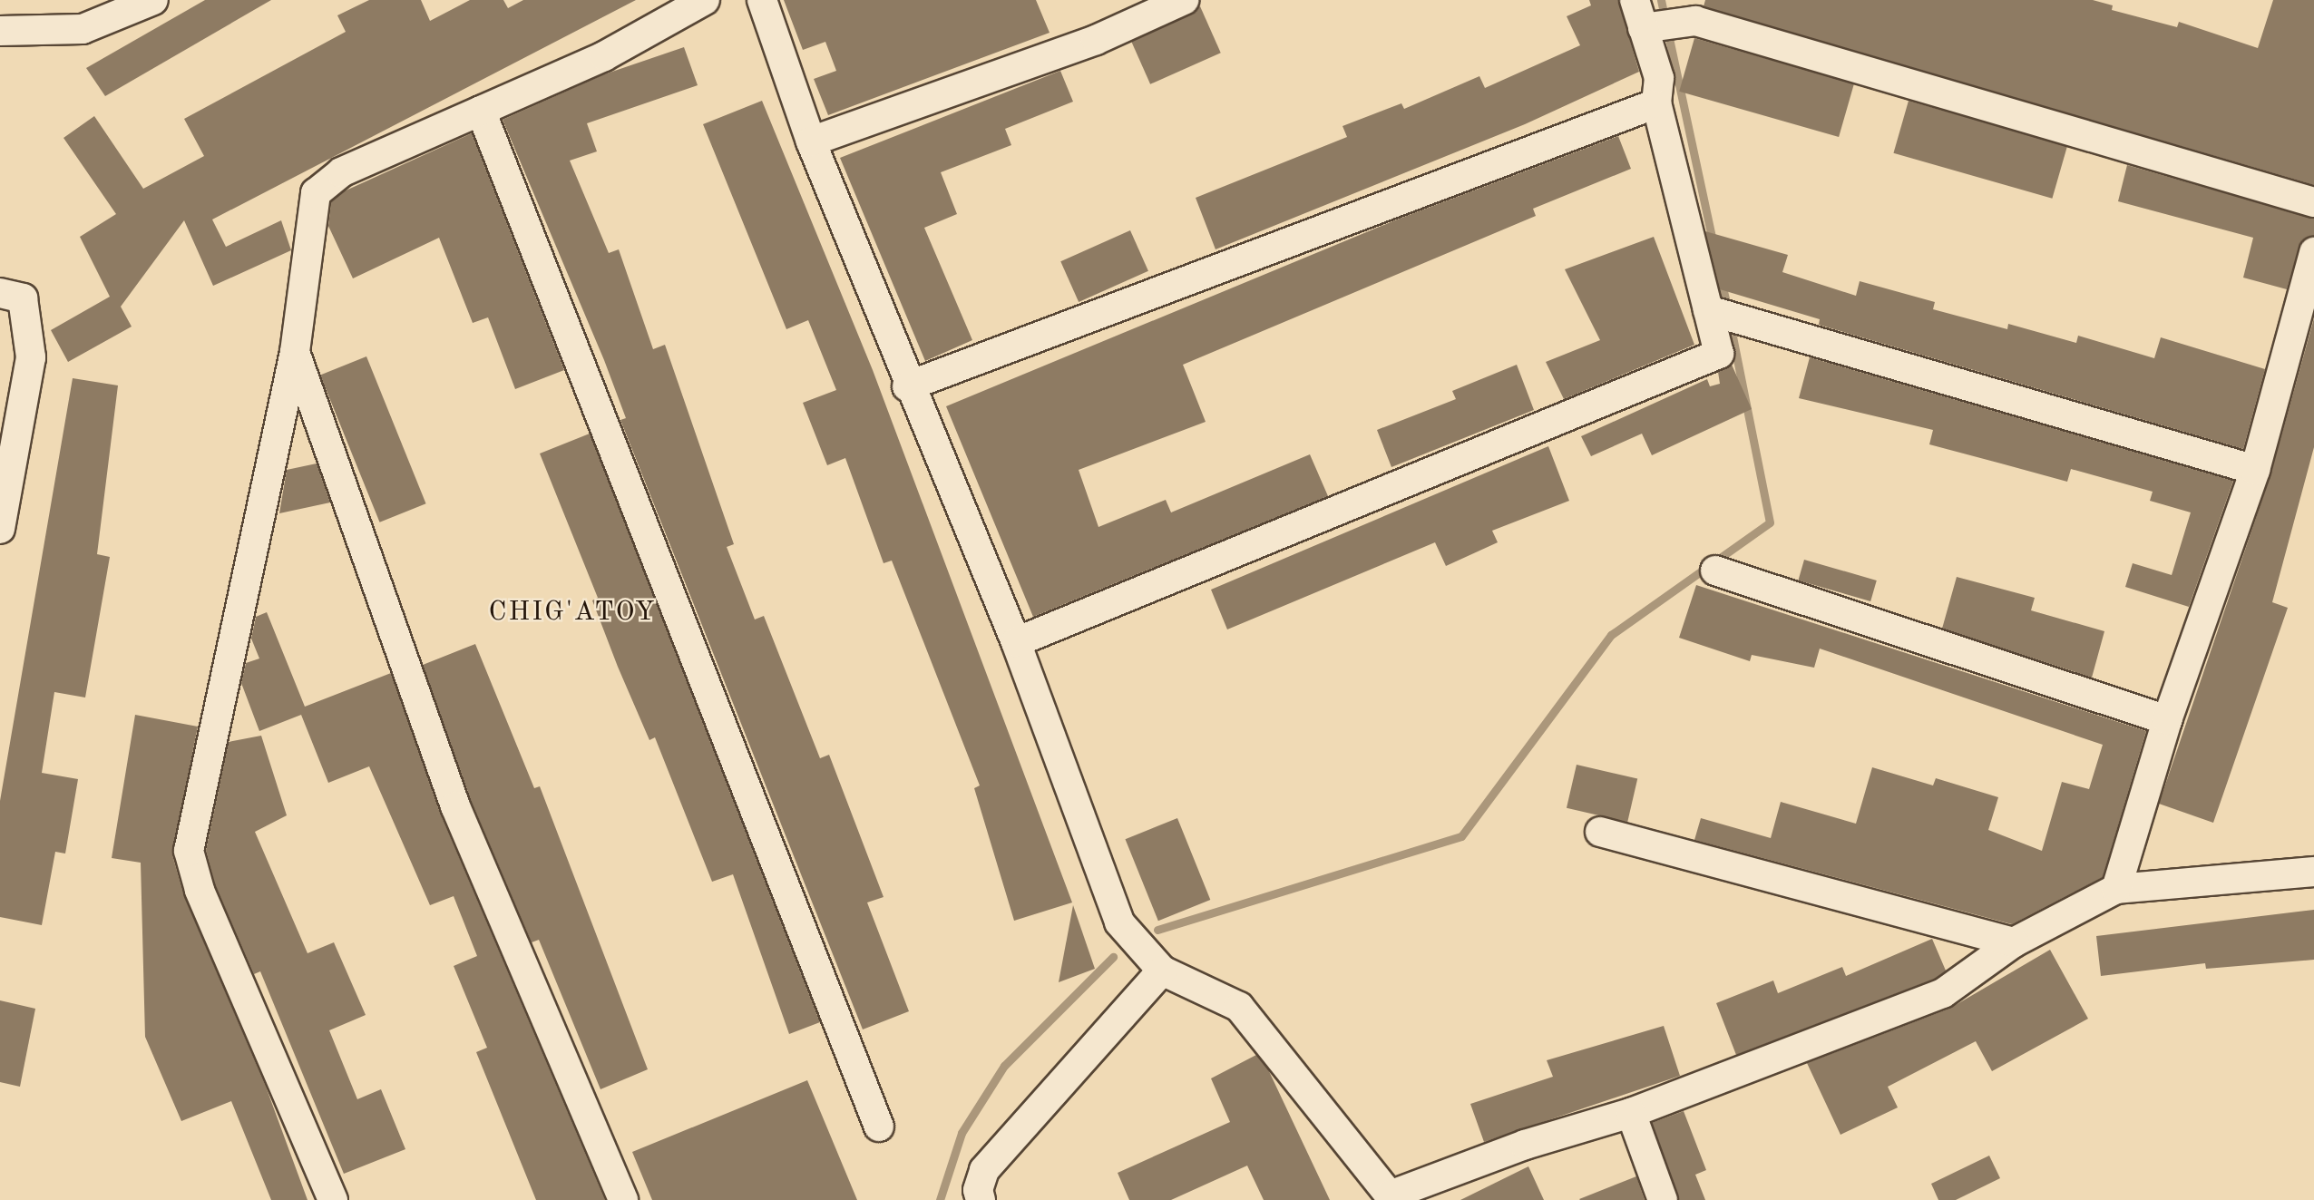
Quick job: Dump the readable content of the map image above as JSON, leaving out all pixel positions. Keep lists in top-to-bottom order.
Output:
{
  "districts": ["CHIG'ATOY"]
}
